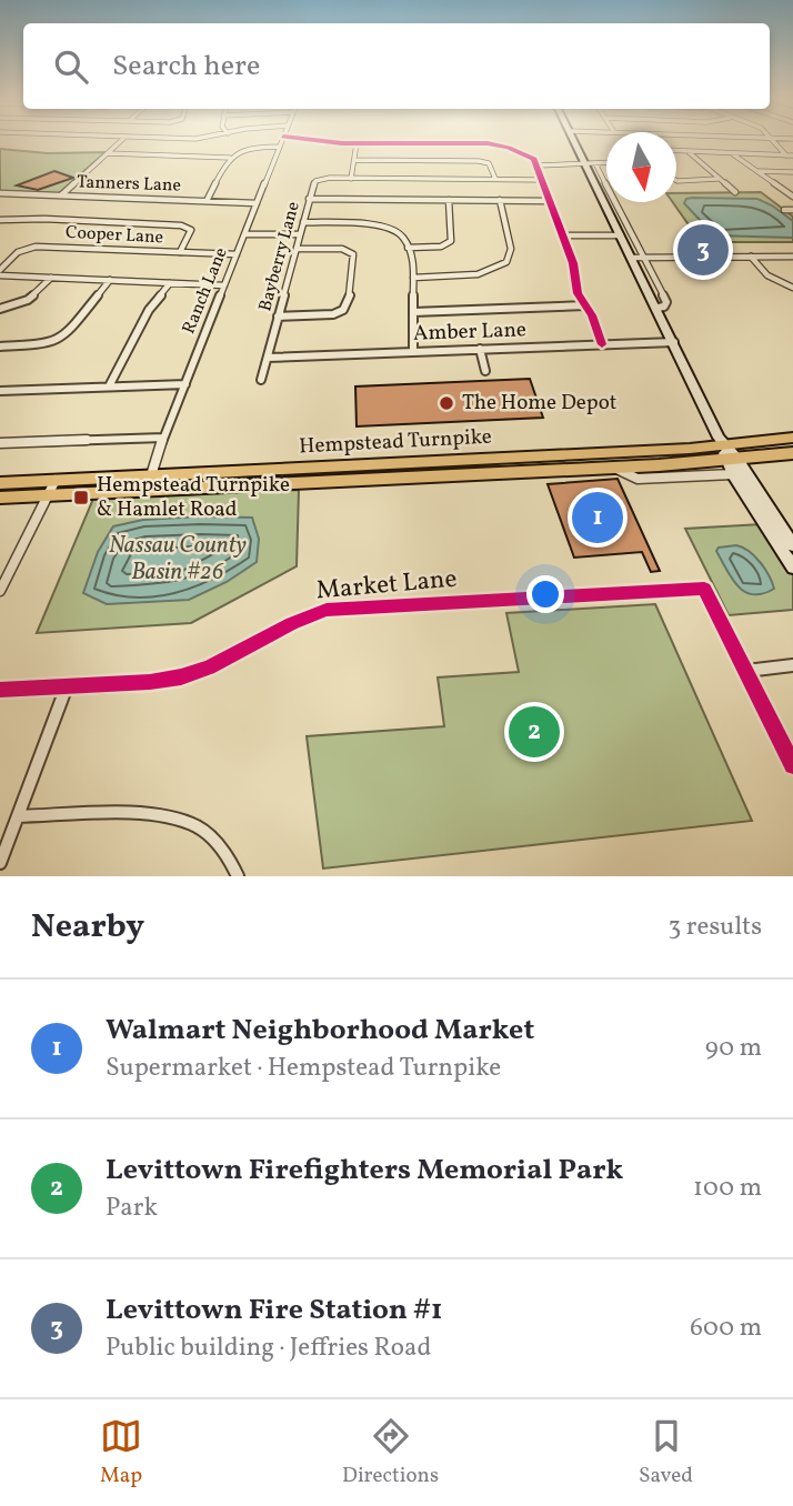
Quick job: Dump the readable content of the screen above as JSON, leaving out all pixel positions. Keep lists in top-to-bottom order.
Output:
{
  "streets": {
    "main road": ["Hempstead Turnpike"],
    "street": [
      "Tanners Lane",
      "Cooper Lane",
      "Bayberry Lane",
      "Ranch Lane",
      "Amber Lane",
      "Market Lane"
    ]
  },
  "crossings": [
    ["Tanners Lane", "Ranch Lane"],
    ["Cooper Lane", "Ranch Lane"],
    ["Bayberry Lane", "Amber Lane"],
    ["Ranch Lane", "Hempstead Turnpike"]
  ],
  "water": ["Nassau County Basin #26"],
  "places": {
    "other": ["The Home Depot"],
    "transit": ["Hempstead Turnpike & Hamlet Road"]
  },
  "north": "bottom",
  "page": {
    "search": "Search here",
    "pins": ["3", "1", "2"],
    "heading": ["Nearby", "3 results"],
    "list": [
      {
        "mark": "1",
        "name": "Walmart Neighborhood Market",
        "note": "Supermarket · Hempstead Turnpike",
        "value": "90 m"
      },
      {
        "mark": "2",
        "name": "Levittown Firefighters Memorial Park",
        "note": "Park",
        "value": "100 m"
      },
      {
        "mark": "3",
        "name": "Levittown Fire Station #1",
        "note": "Public building · Jeffries Road",
        "value": "600 m"
      }
    ],
    "nav": ["Map", "Directions", "Saved"]
  }
}
